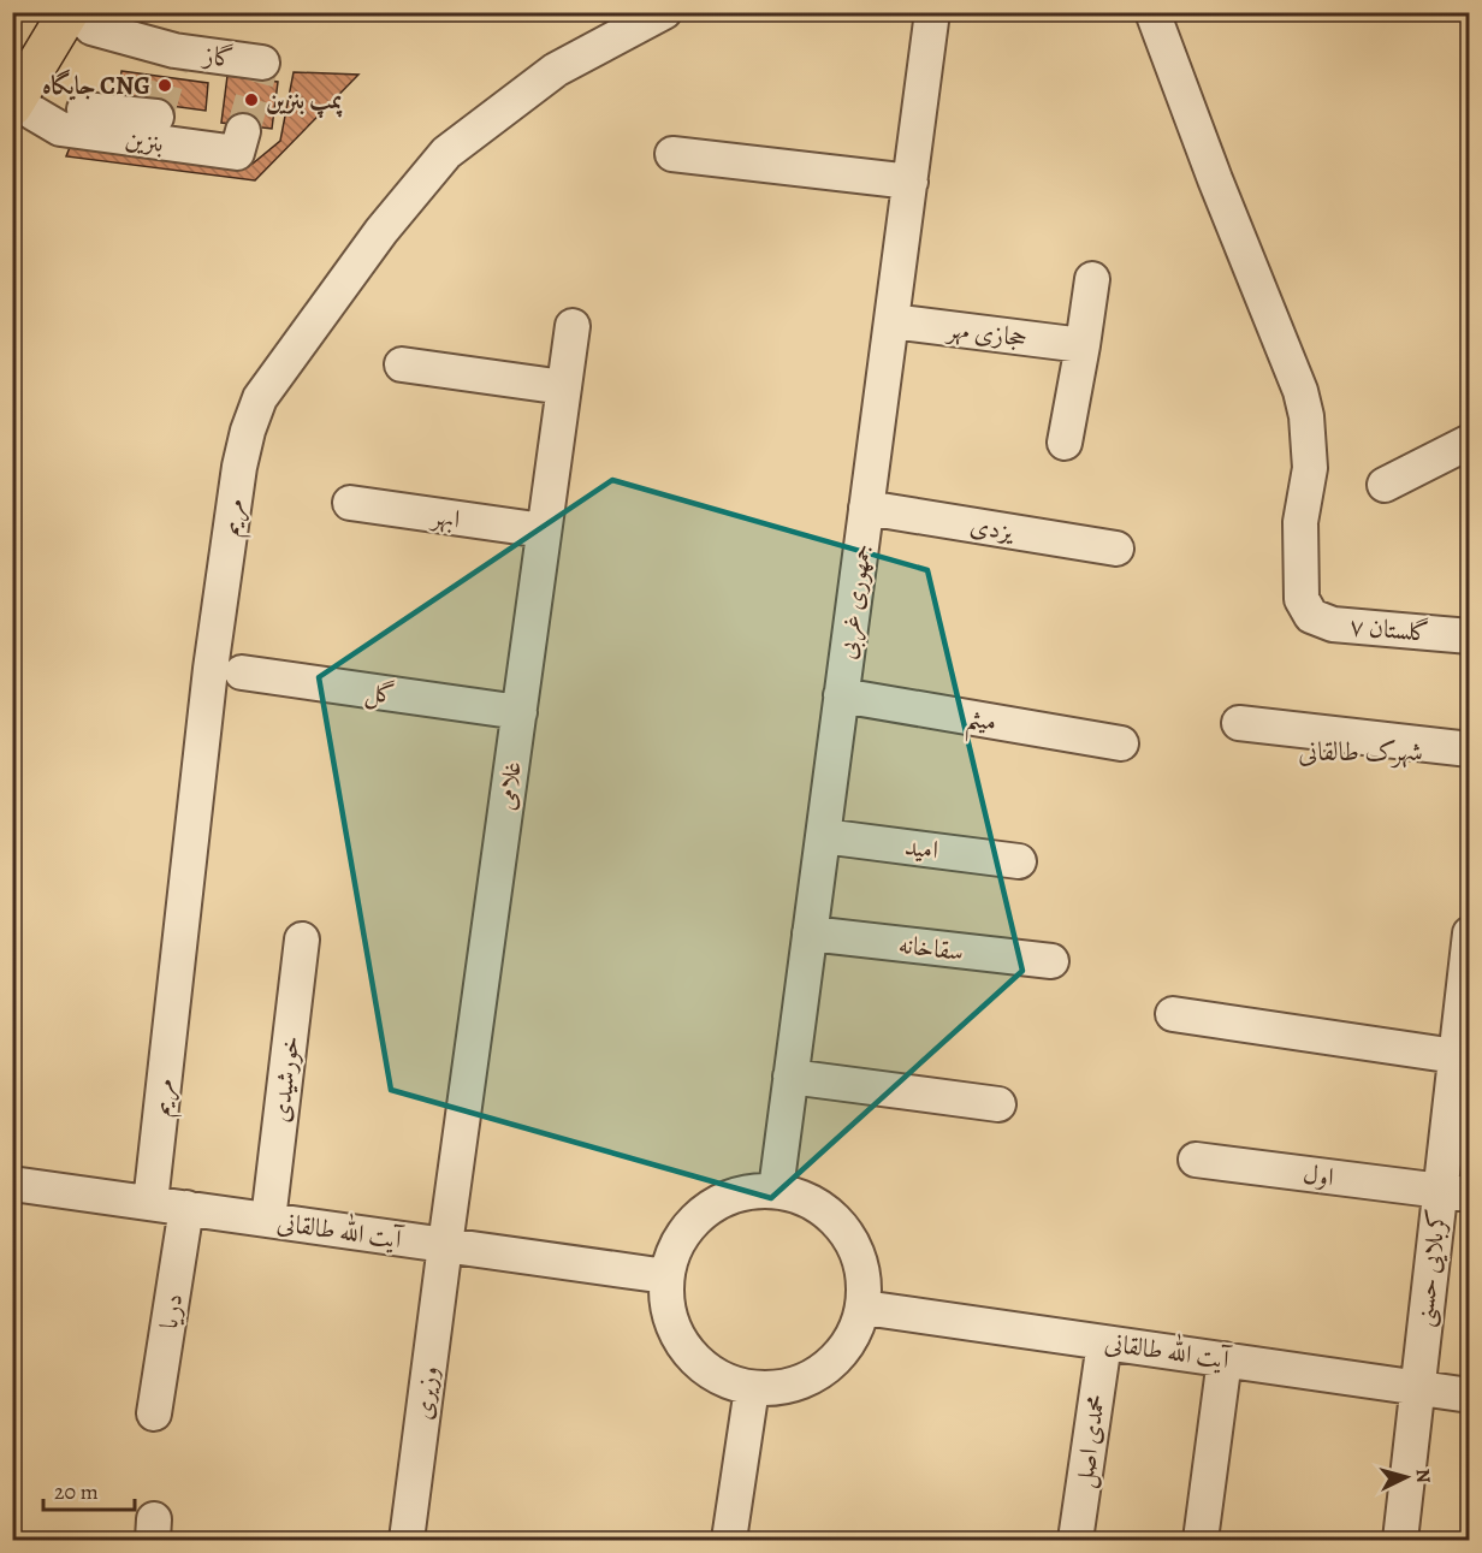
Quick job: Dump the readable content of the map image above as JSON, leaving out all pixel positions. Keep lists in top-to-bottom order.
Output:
{
  "streets": {
    "street": [
      "گاز",
      "بنزین",
      "حجازی مهر",
      "مریم",
      "ابهر",
      "یزدی",
      "جمهوری غربی",
      "گلستان ۷",
      "گل",
      "میثم",
      "غلامی",
      "امید",
      "سقاخانه",
      "خورشیدی",
      "اول",
      "آیت الله طالقانی",
      "کربلایی حسنی",
      "دریا",
      "وزیری",
      "محمدی اصل"
    ]
  },
  "crossings": [
    ["حجازی مهر", "جمهوری غربی"],
    ["مریم", "آیت الله طالقانی"],
    ["ابهر", "غلامی"],
    ["یزدی", "جمهوری غربی"],
    ["جمهوری غربی", "میثم"],
    ["جمهوری غربی", "امید"],
    ["جمهوری غربی", "سقاخانه"],
    ["جمهوری غربی", "آیت الله طالقانی"],
    ["گل", "غلامی"],
    ["غلامی", "آیت الله طالقانی"],
    ["غلامی", "وزیری"],
    ["خورشیدی", "آیت الله طالقانی"],
    ["اول", "کربلایی حسنی"],
    ["آیت الله طالقانی", "کربلایی حسنی"],
    ["آیت الله طالقانی", "دریا"],
    ["آیت الله طالقانی", "وزیری"],
    ["آیت الله طالقانی", "محمدی اصل"]
  ],
  "districts": ["شهرک طالقانی"],
  "places": ["جایگاه CNG", "پمپ بنزین"],
  "scale_bar": "20 m",
  "north": "right"
}
